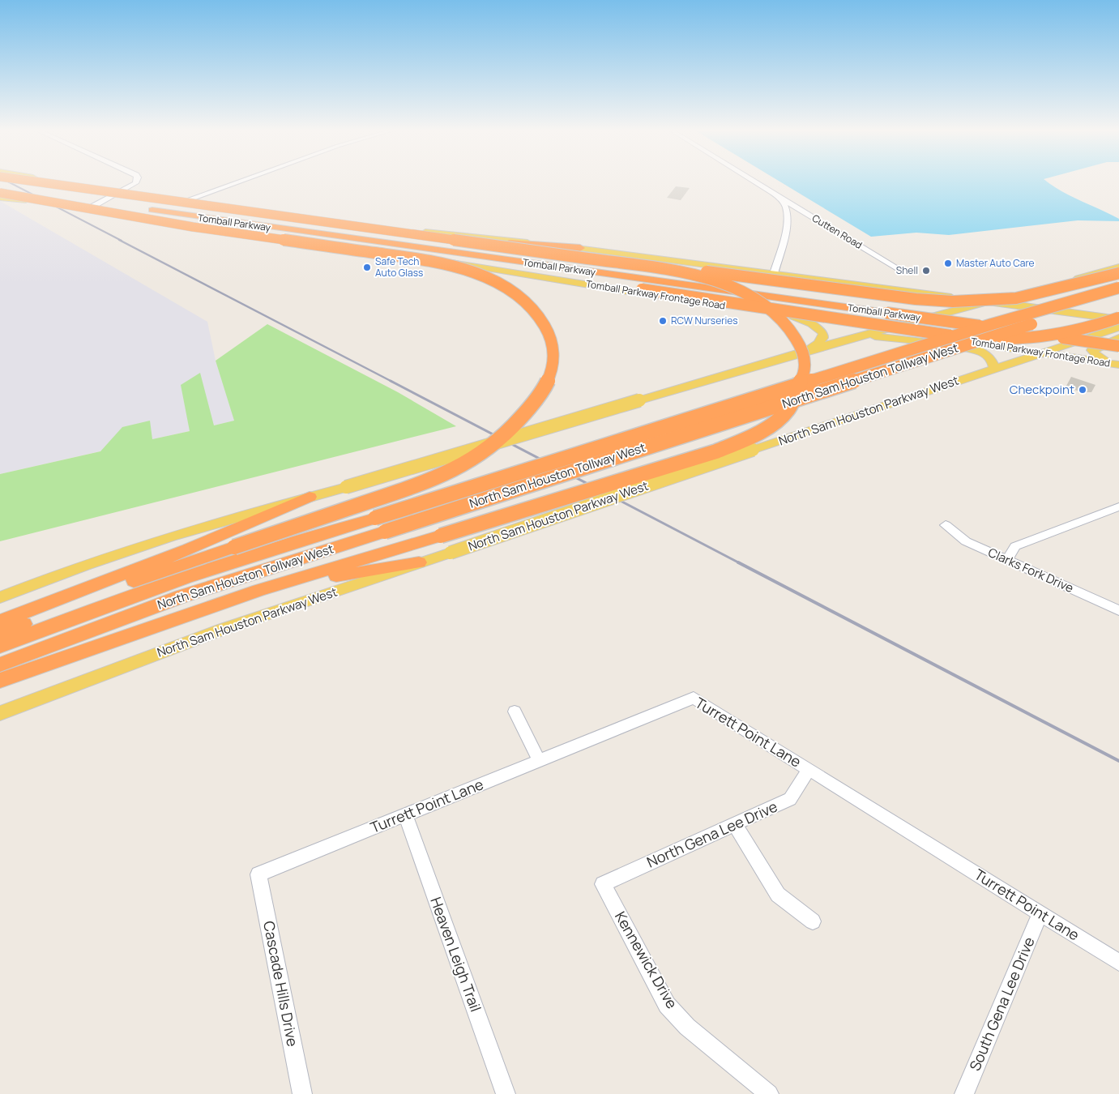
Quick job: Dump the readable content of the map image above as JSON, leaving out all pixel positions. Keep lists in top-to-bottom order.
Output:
{
  "streets": {
    "highway": ["Tomball Parkway", "North Sam Houston Tollway West"],
    "main road": ["Tomball Parkway Frontage Road", "North Sam Houston Parkway West"],
    "street": [
      "Cutten Road",
      "Clarks Fork Drive",
      "Turrett Point Lane",
      "North Gena Lee Drive",
      "Heaven Leigh Trail",
      "Kennewick Drive",
      "Cascade Hills Drive",
      "South Gena Lee Drive"
    ]
  },
  "crossings": [
    ["Tomball Parkway Frontage Road", "North Sam Houston Parkway West"],
    ["Turrett Point Lane", "North Gena Lee Drive"],
    ["Turrett Point Lane", "Heaven Leigh Trail"],
    ["Turrett Point Lane", "Cascade Hills Drive"],
    ["Turrett Point Lane", "South Gena Lee Drive"],
    ["North Gena Lee Drive", "Kennewick Drive"]
  ],
  "places": [
    "Master Auto Care",
    "Safe Tech Auto Glass",
    "Shell",
    "RCW Nurseries",
    "Checkpoint"
  ]
}
